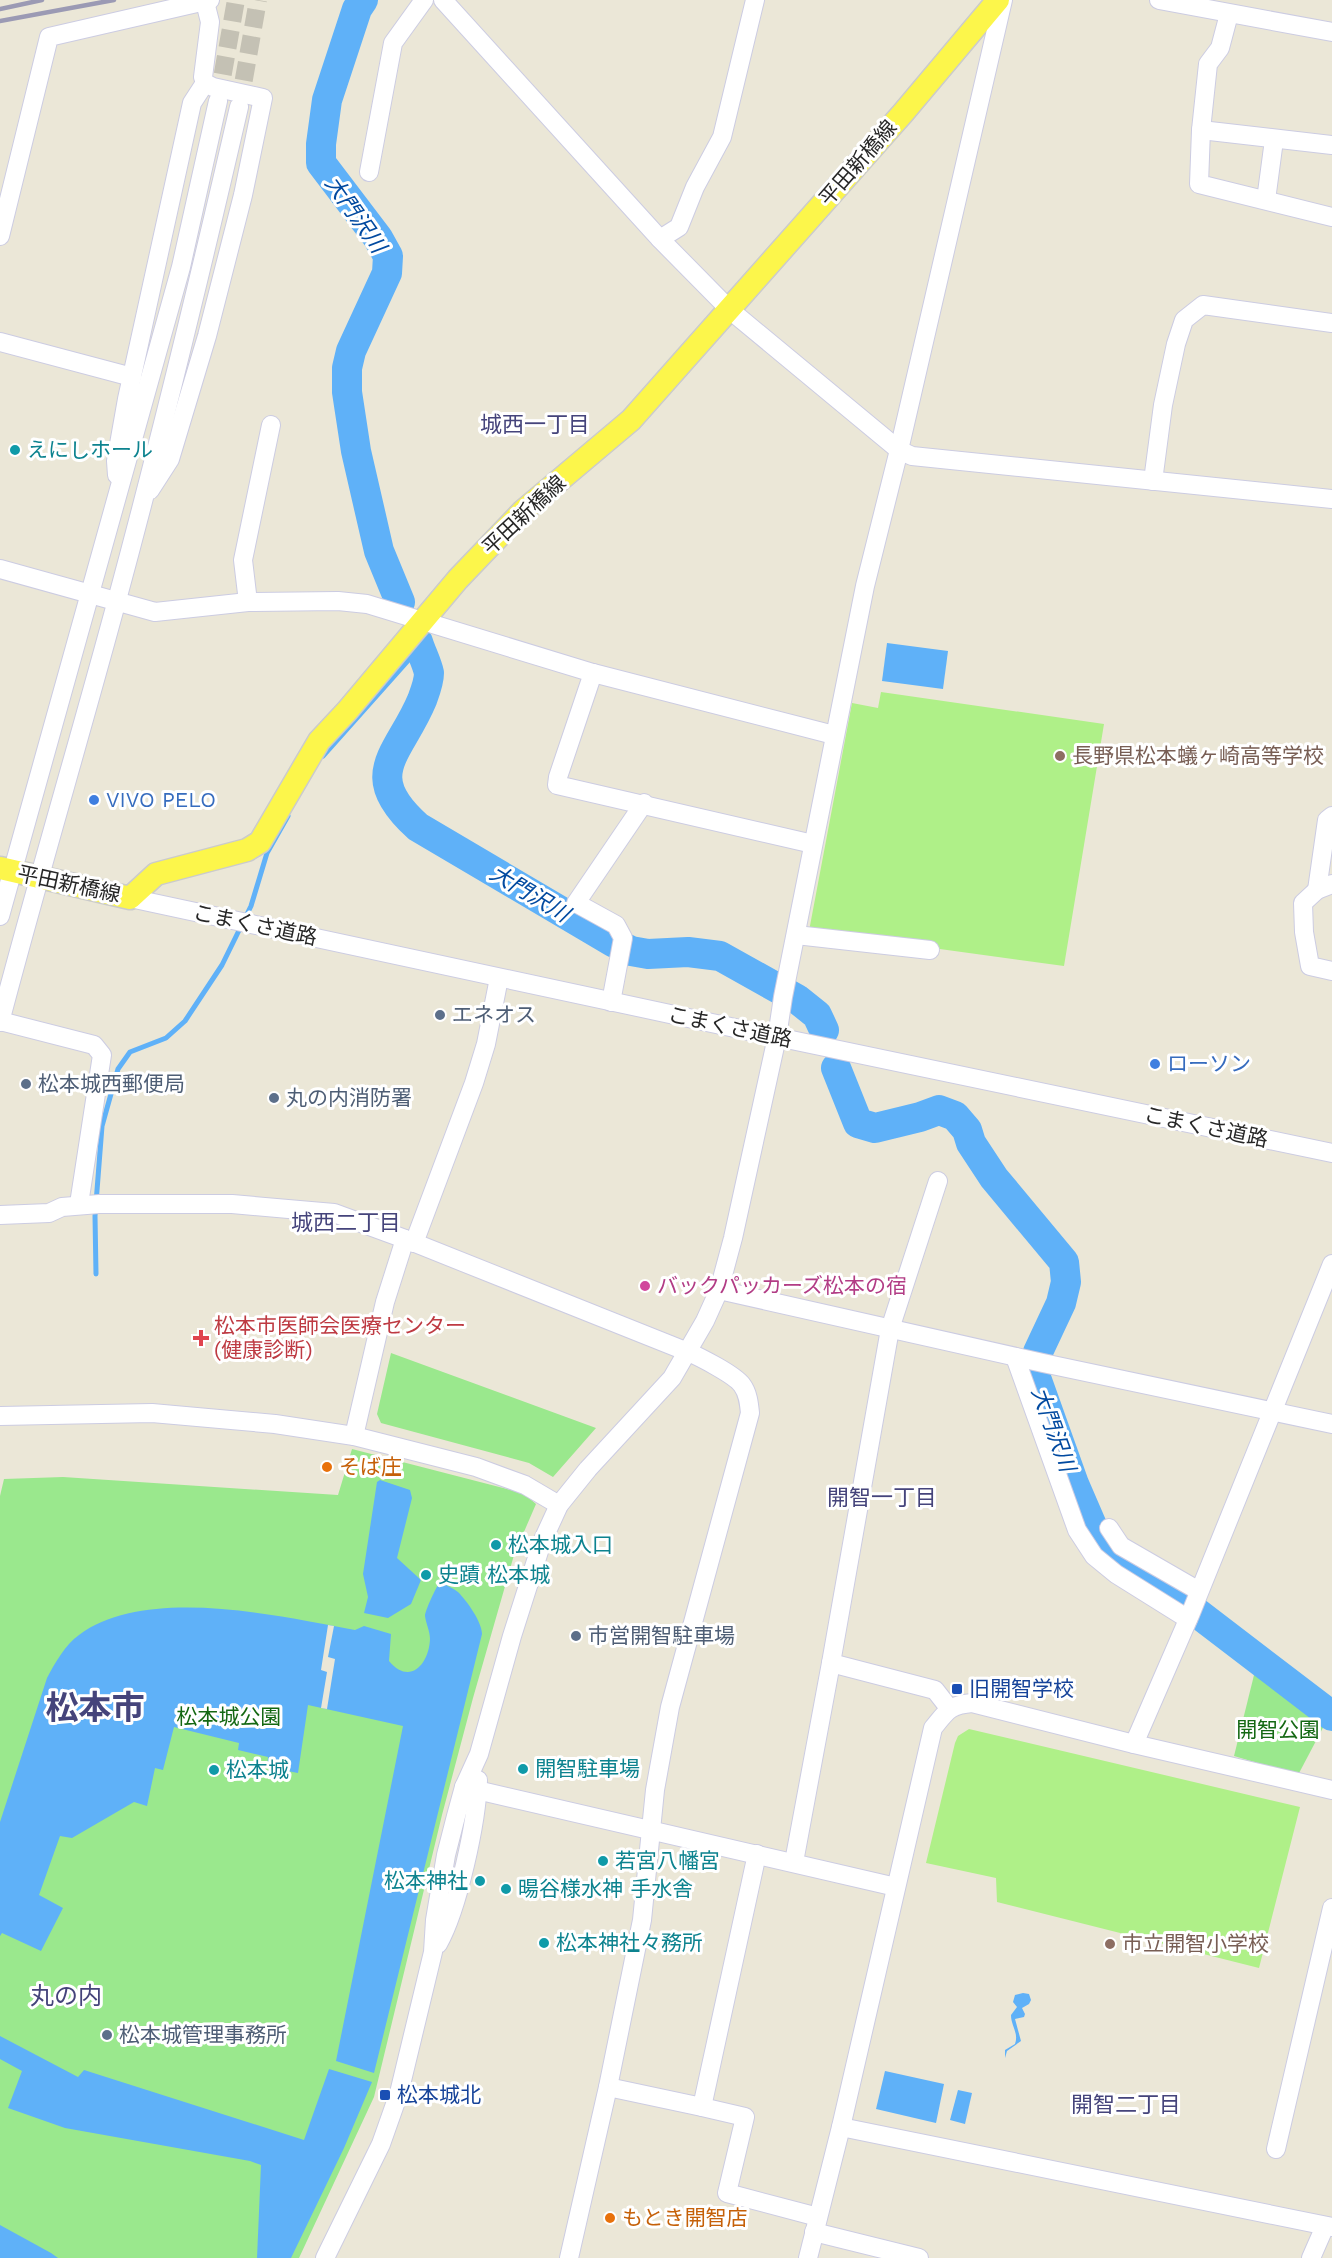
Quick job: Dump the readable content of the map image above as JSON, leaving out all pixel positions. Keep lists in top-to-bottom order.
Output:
{
  "streets": {
    "main road": ["平田新橋線"],
    "street": ["こまくさ道路"]
  },
  "crossings": [
    ["平田新橋線", "こまくさ道路"]
  ],
  "districts": [
    "城西一丁目",
    "城西二丁目",
    "開智一丁目",
    "松本市",
    "丸の内",
    "開智二丁目"
  ],
  "water": ["大門沢川"],
  "parks": ["松本城公園", "開智公園"],
  "places": {
    "other": [
      "えにしホール",
      "長野県松本蟻ヶ崎高等学校",
      "VIVO PELO",
      "エネオス",
      "ローソン",
      "松本城西郵便局",
      "丸の内消防署",
      "バックパッカーズ松本の宿",
      "そば庄",
      "松本城入口",
      "史蹟 松本城",
      "市営開智駐車場",
      "開智駐車場",
      "松本城",
      "若宮八幡宮",
      "松本神社",
      "暘谷様水神 手水舎",
      "松本神社々務所",
      "市立開智小学校",
      "松本城管理事務所",
      "もとき開智店"
    ],
    "health": ["松本市医師会医療センター (健康診断)"],
    "transit": ["旧開智学校", "松本城北"]
  }
}
